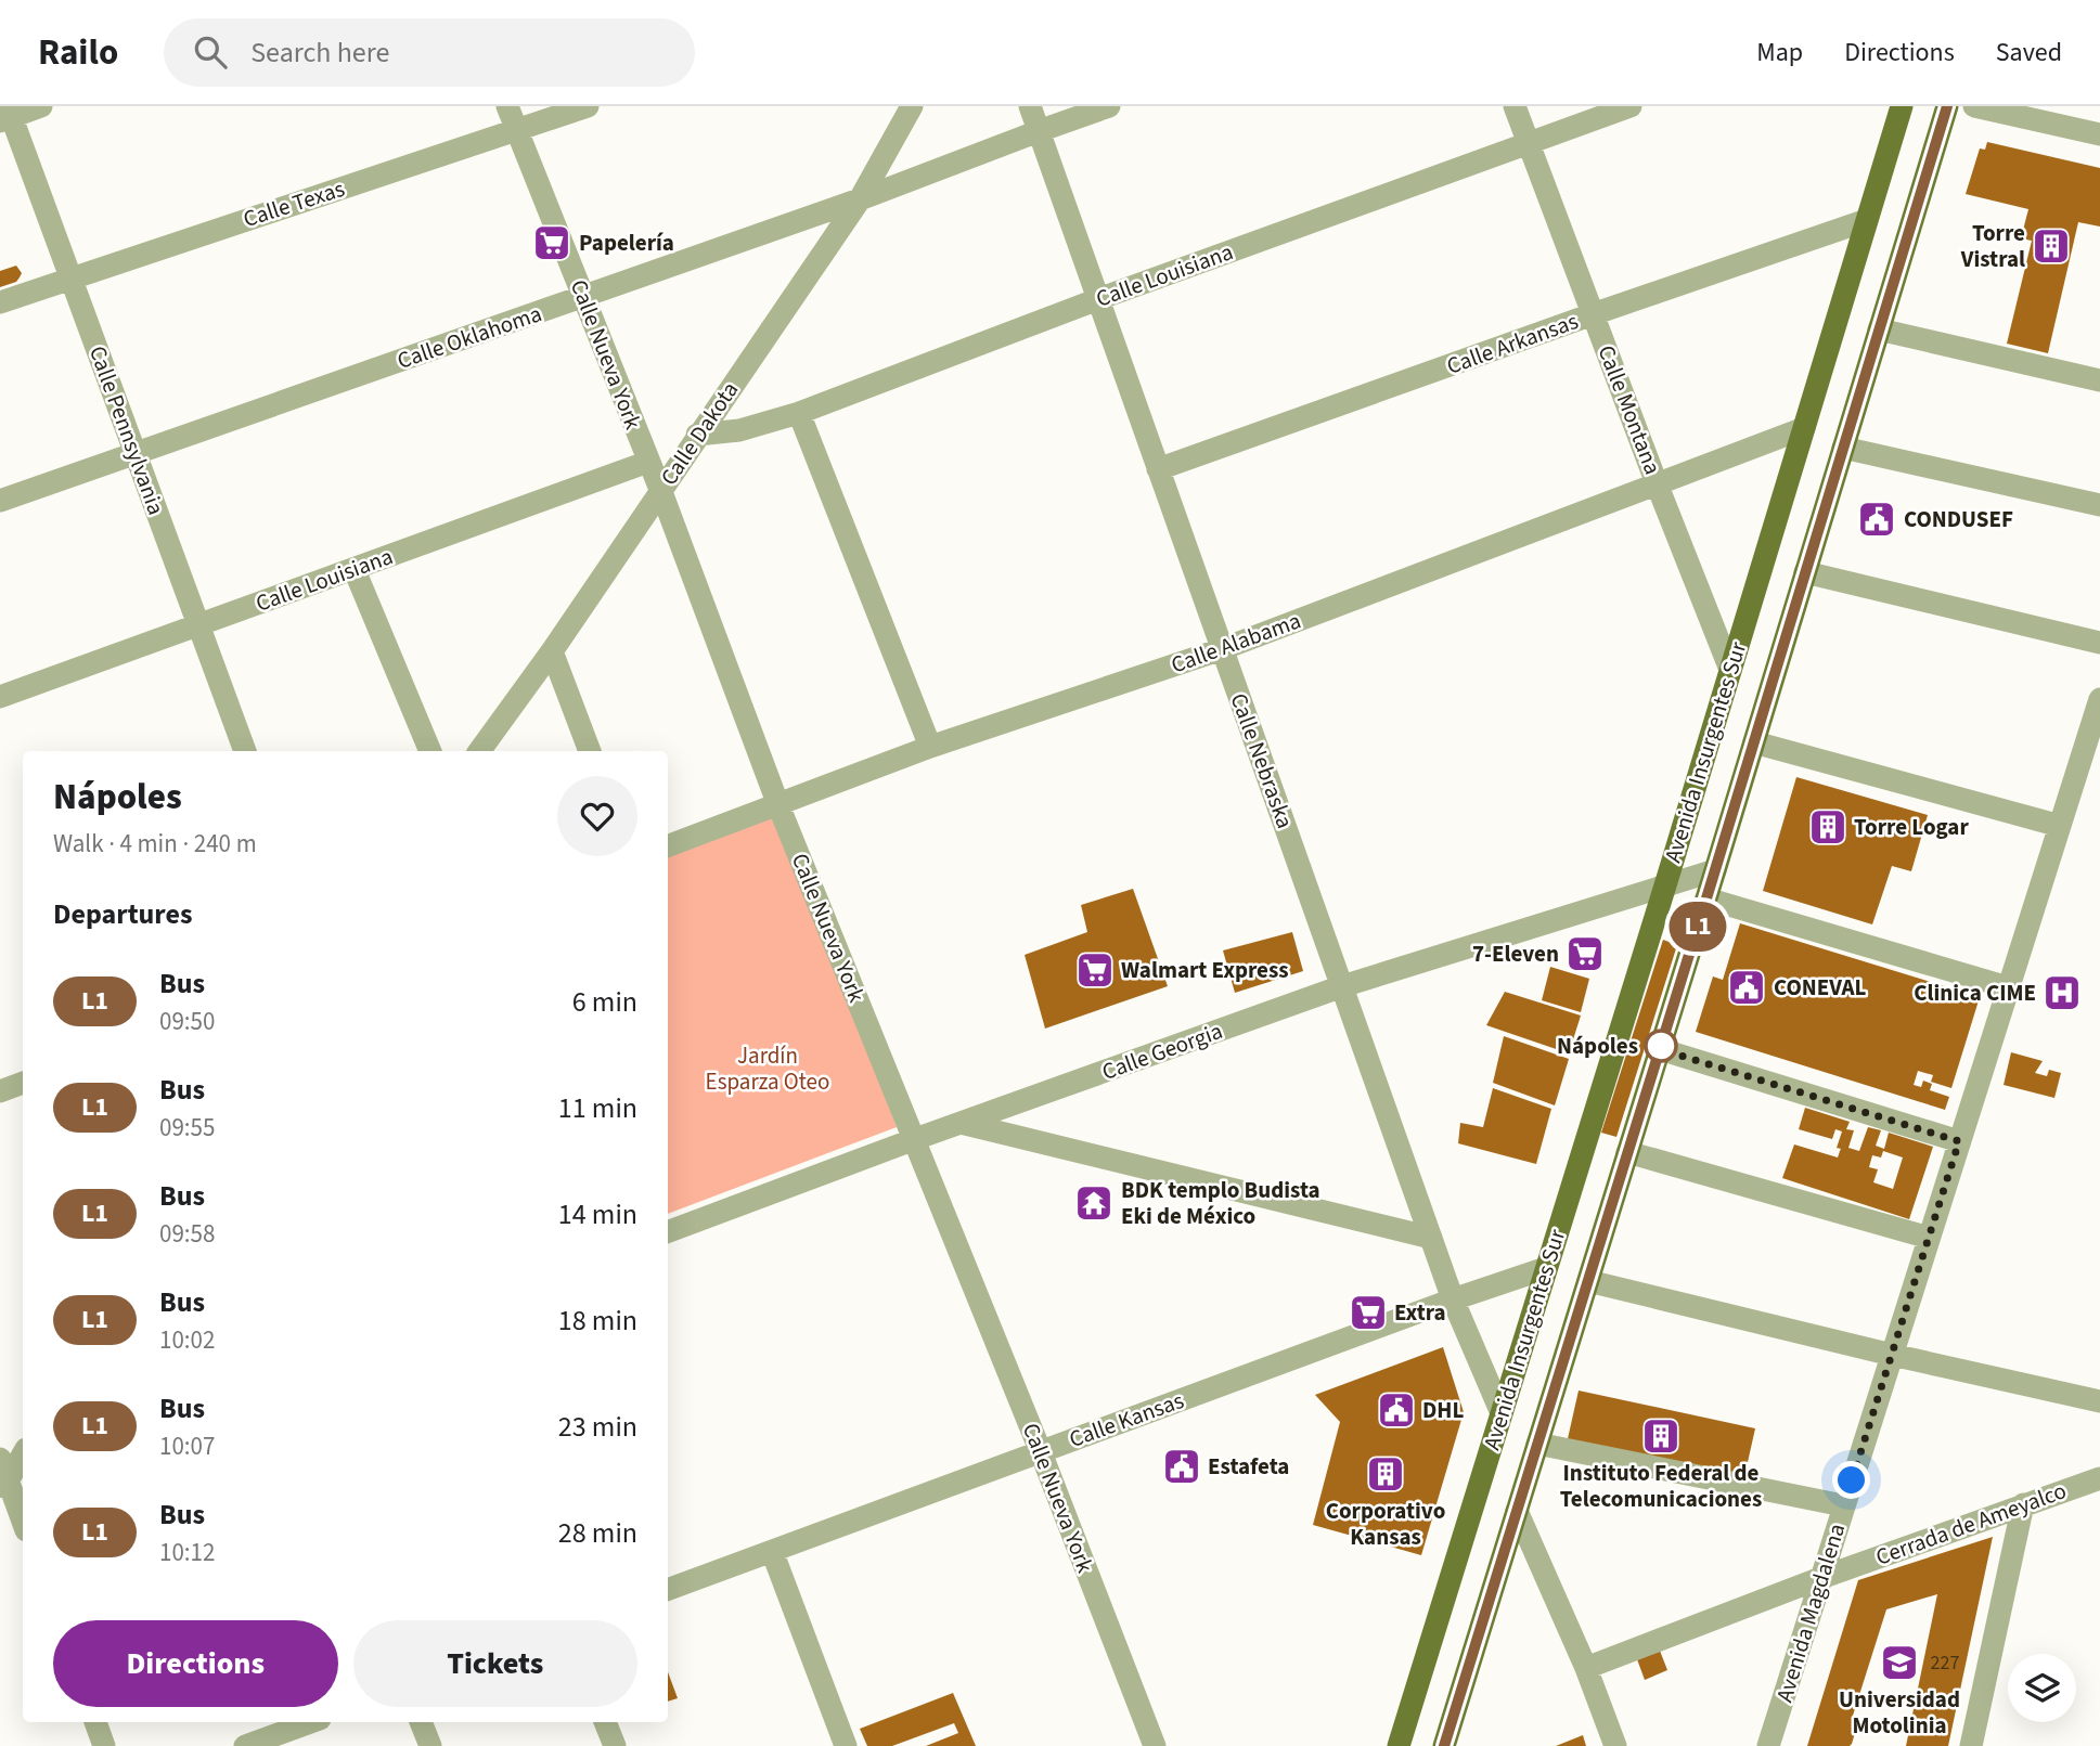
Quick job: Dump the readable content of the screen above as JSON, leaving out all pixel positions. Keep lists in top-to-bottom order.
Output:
{
  "streets": {
    "main road": ["Avenida Insurgentes Sur"],
    "street": [
      "Calle Texas",
      "Calle Louisiana",
      "Calle Oklahoma",
      "Calle Arkansas",
      "Calle Nueva York",
      "Calle Montana",
      "Calle Pennsylvania",
      "Calle Dakota",
      "Calle Alabama",
      "Calle Nebraska",
      "Calle Georgia",
      "Calle Kansas",
      "Cerrada de Ameyalco",
      "Avenida Magdalena"
    ]
  },
  "crossings": [
    ["Calle Texas", "Calle Nueva York"],
    ["Calle Texas", "Calle Pennsylvania"],
    ["Calle Louisiana", "Calle Nueva York"],
    ["Calle Louisiana", "Calle Montana"],
    ["Calle Louisiana", "Calle Pennsylvania"],
    ["Calle Louisiana", "Calle Dakota"],
    ["Calle Louisiana", "Calle Nebraska"],
    ["Calle Oklahoma", "Calle Nueva York"],
    ["Calle Oklahoma", "Calle Pennsylvania"],
    ["Calle Oklahoma", "Calle Dakota"],
    ["Calle Oklahoma", "Calle Nebraska"],
    ["Calle Arkansas", "Calle Montana"],
    ["Calle Arkansas", "Avenida Insurgentes Sur"],
    ["Calle Arkansas", "Calle Nebraska"],
    ["Calle Nueva York", "Calle Dakota"],
    ["Calle Nueva York", "Calle Alabama"],
    ["Calle Nueva York", "Calle Georgia"],
    ["Calle Nueva York", "Calle Kansas"],
    ["Calle Montana", "Calle Alabama"],
    ["Calle Montana", "Avenida Insurgentes Sur"],
    ["Calle Alabama", "Avenida Insurgentes Sur"],
    ["Calle Alabama", "Calle Nebraska"],
    ["Avenida Insurgentes Sur", "Calle Nebraska"],
    ["Avenida Insurgentes Sur", "Calle Georgia"],
    ["Avenida Insurgentes Sur", "Calle Kansas"],
    ["Calle Nebraska", "Calle Georgia"],
    ["Calle Nebraska", "Calle Kansas"],
    ["Cerrada de Ameyalco", "Avenida Magdalena"]
  ],
  "parks": ["Jardín Esparza Oteo"],
  "places": {
    "supermarket": [
      "Papelería",
      "7-Eleven",
      "Walmart Express",
      "Extra"
    ],
    "building": [
      "Torre Vistral",
      "Torre Logar",
      "Instituto Federal de Telecomunicaciones",
      "Corporativo Kansas"
    ],
    "public building": [
      "CONDUSEF",
      "CONEVAL",
      "DHL",
      "Estafeta"
    ],
    "hospital": ["Clinica CIME"],
    "other": ["Nápoles"],
    "temple": ["BDK templo Budista Eki de México"],
    "school or university": ["Universidad Motolinia"]
  },
  "lines": ["bus line L1"],
  "house_numbers": ["227"],
  "page": {
    "header": "Railo",
    "search": "Search here",
    "nav": ["Map", "Directions", "Saved"],
    "on_map": "L1",
    "heading": [
      ["Nápoles", "Walk · 4 min · 240 m"],
      "Departures"
    ],
    "list": [
      {
        "mark": "L1",
        "name": "Bus",
        "note": "09:50",
        "value": "6 min"
      },
      {
        "mark": "L1",
        "name": "Bus",
        "note": "09:55",
        "value": "11 min"
      },
      {
        "mark": "L1",
        "name": "Bus",
        "note": "09:58",
        "value": "14 min"
      },
      {
        "mark": "L1",
        "name": "Bus",
        "note": "10:02",
        "value": "18 min"
      },
      {
        "mark": "L1",
        "name": "Bus",
        "note": "10:07",
        "value": "23 min"
      },
      {
        "mark": "L1",
        "name": "Bus",
        "note": "10:12",
        "value": "28 min"
      }
    ],
    "buttons": ["Directions", "Tickets"]
  }
}
